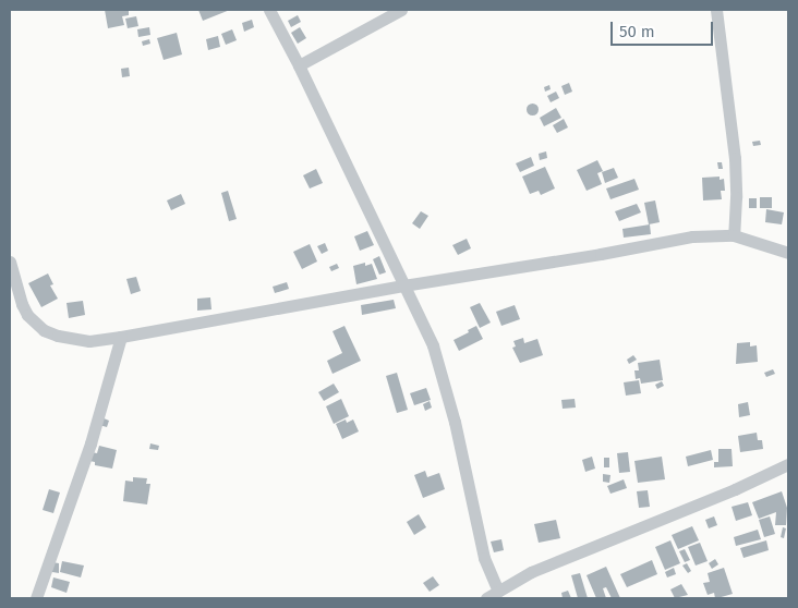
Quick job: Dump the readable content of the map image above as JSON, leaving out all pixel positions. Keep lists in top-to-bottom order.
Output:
{
  "scale_bar": "50 m"
}
